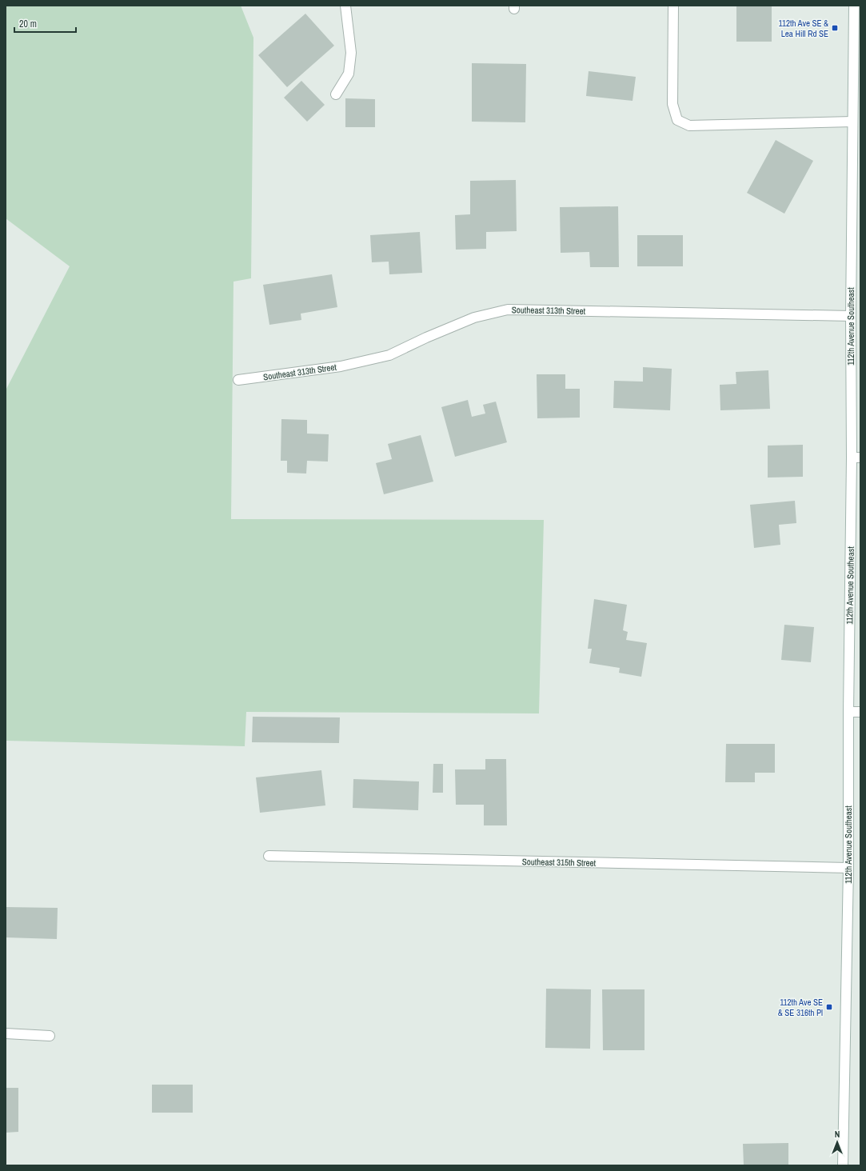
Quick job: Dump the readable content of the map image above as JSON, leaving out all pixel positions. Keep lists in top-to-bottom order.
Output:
{
  "streets": {
    "street": ["Southeast 313th Street", "112th Avenue Southeast", "Southeast 315th Street"]
  },
  "crossings": [
    ["Southeast 313th Street", "112th Avenue Southeast"],
    ["112th Avenue Southeast", "Southeast 315th Street"]
  ],
  "places": {
    "transit": ["112th Ave SE & Lea Hill Rd SE", "112th Ave SE & SE 316th Pl"]
  },
  "scale_bar": "20 m",
  "north": "top"
}
